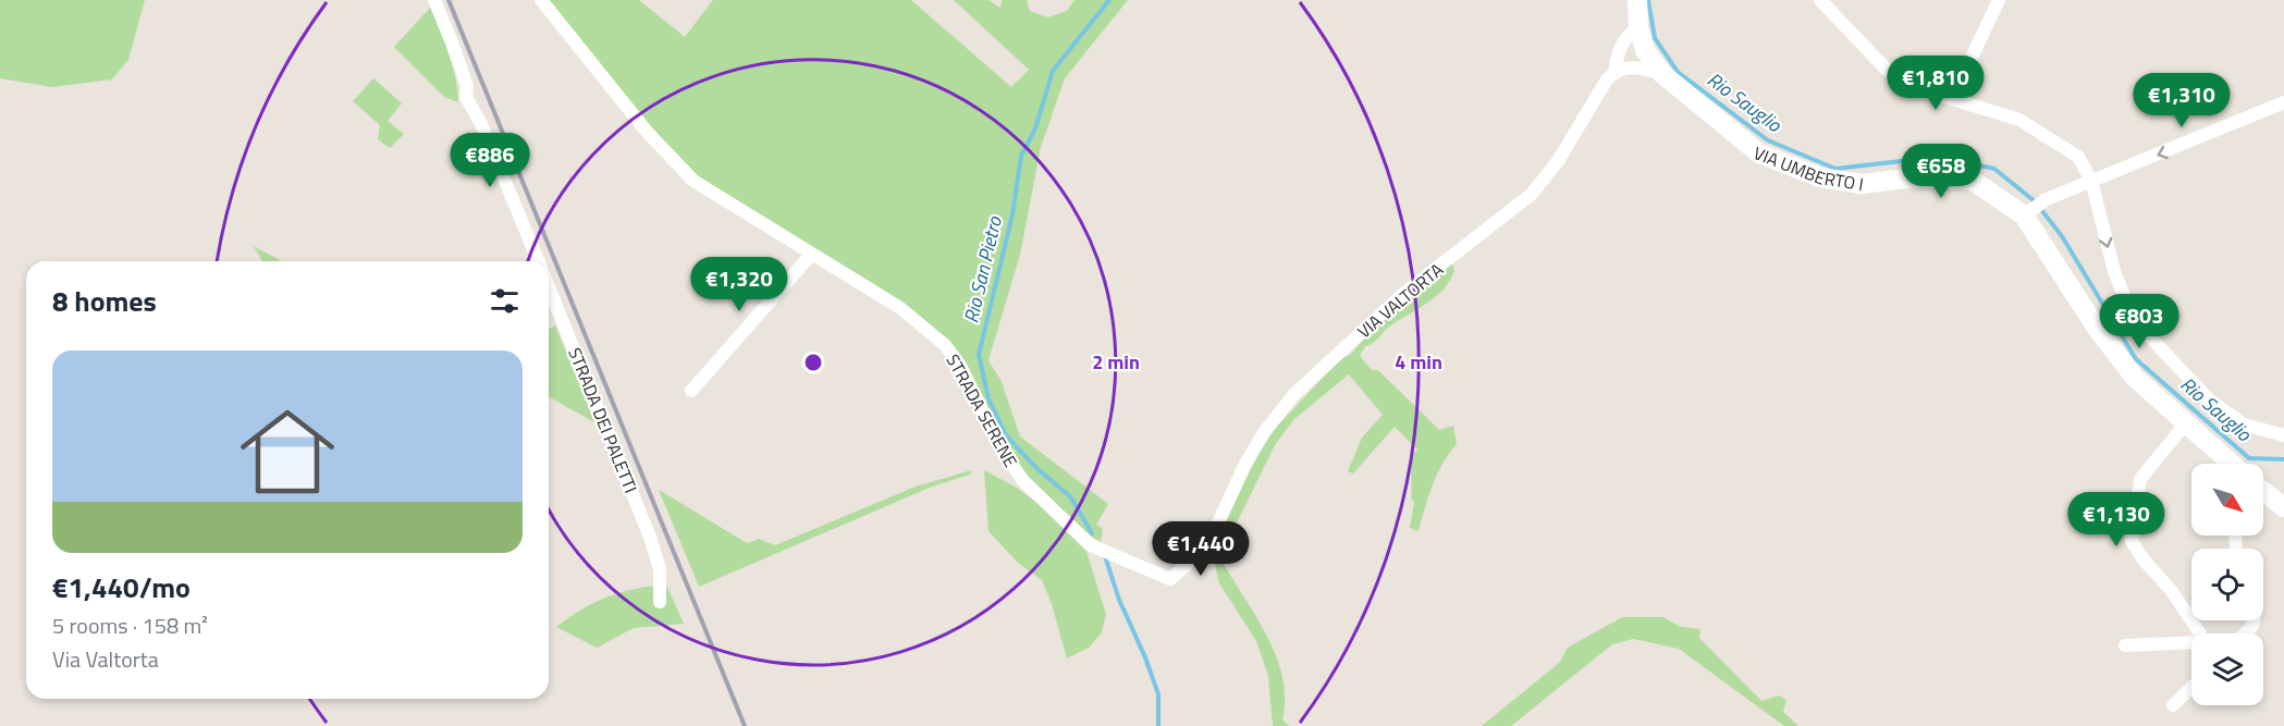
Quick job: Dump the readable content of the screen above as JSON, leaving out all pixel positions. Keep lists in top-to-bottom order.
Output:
{
  "streets": {
    "street": [
      "VIA UMBERTO I",
      "VIA VALTORTA",
      "STRADA SERENE",
      "STRADA DEI PALETTI"
    ]
  },
  "crossings": [
    ["VIA UMBERTO I", "VIA VALTORTA"],
    ["VIA VALTORTA", "STRADA SERENE"]
  ],
  "water": ["Rio Sauglio", "Rio San Pietro"],
  "north": "bottom right",
  "page": {
    "price": [
      "€1,810",
      "€1,310",
      "€886",
      "€658",
      "€1,320",
      "€803",
      "€1,130",
      "€1,440"
    ],
    "heading": "8 homes",
    "list": [
      {
        "name": "€1,440/mo",
        "note": "5 rooms · 158 m² · Via Valtorta"
      }
    ]
  },
  "rings": ["2 min", "4 min"]
}
